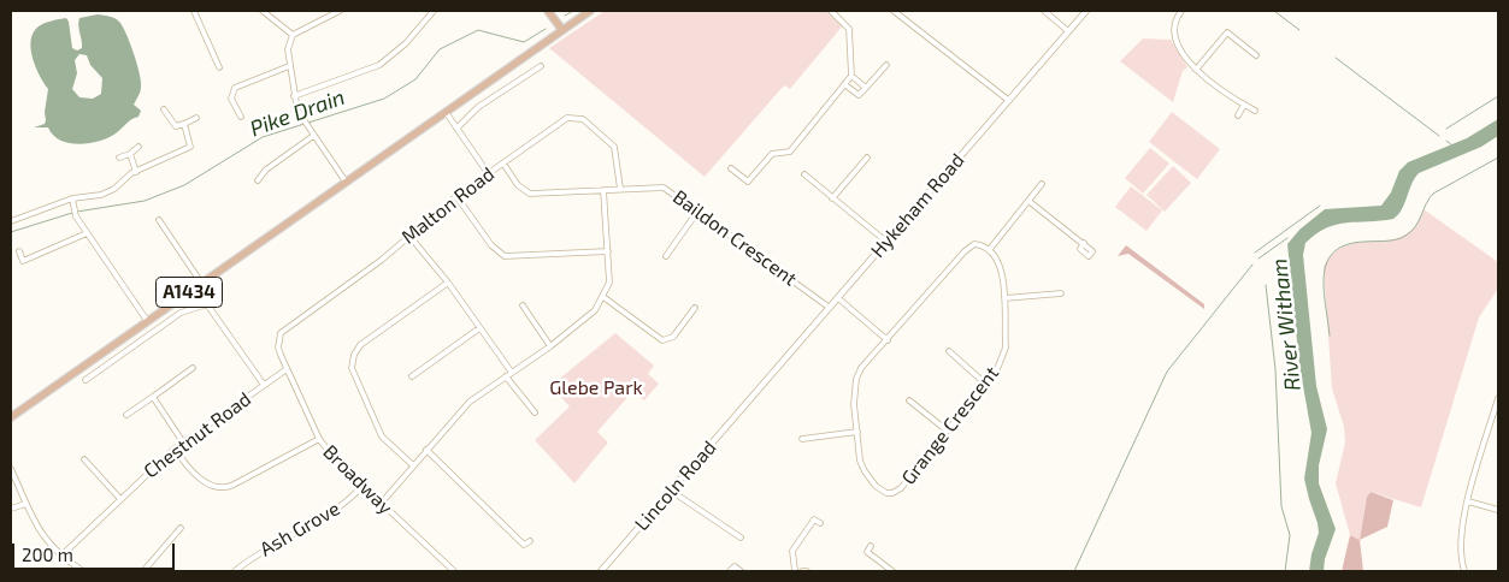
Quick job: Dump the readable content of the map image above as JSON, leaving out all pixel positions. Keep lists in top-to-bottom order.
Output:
{
  "streets": {
    "main road": ["A1434"],
    "street": [
      "Malton Road",
      "Hykeham Road",
      "Baildon Crescent",
      "Grange Crescent",
      "Chestnut Road",
      "Broadway",
      "Lincoln Road",
      "Ash Grove"
    ]
  },
  "crossings": [
    ["Malton Road", "Baildon Crescent"],
    ["Malton Road", "Chestnut Road"],
    ["Malton Road", "Broadway"],
    ["Hykeham Road", "Baildon Crescent"],
    ["Hykeham Road", "Lincoln Road"],
    ["Chestnut Road", "Broadway"],
    ["Broadway", "Ash Grove"]
  ],
  "water": ["Pike Drain", "River Witham"],
  "parks": ["Glebe Park"],
  "scale_bar": "200 m"
}
